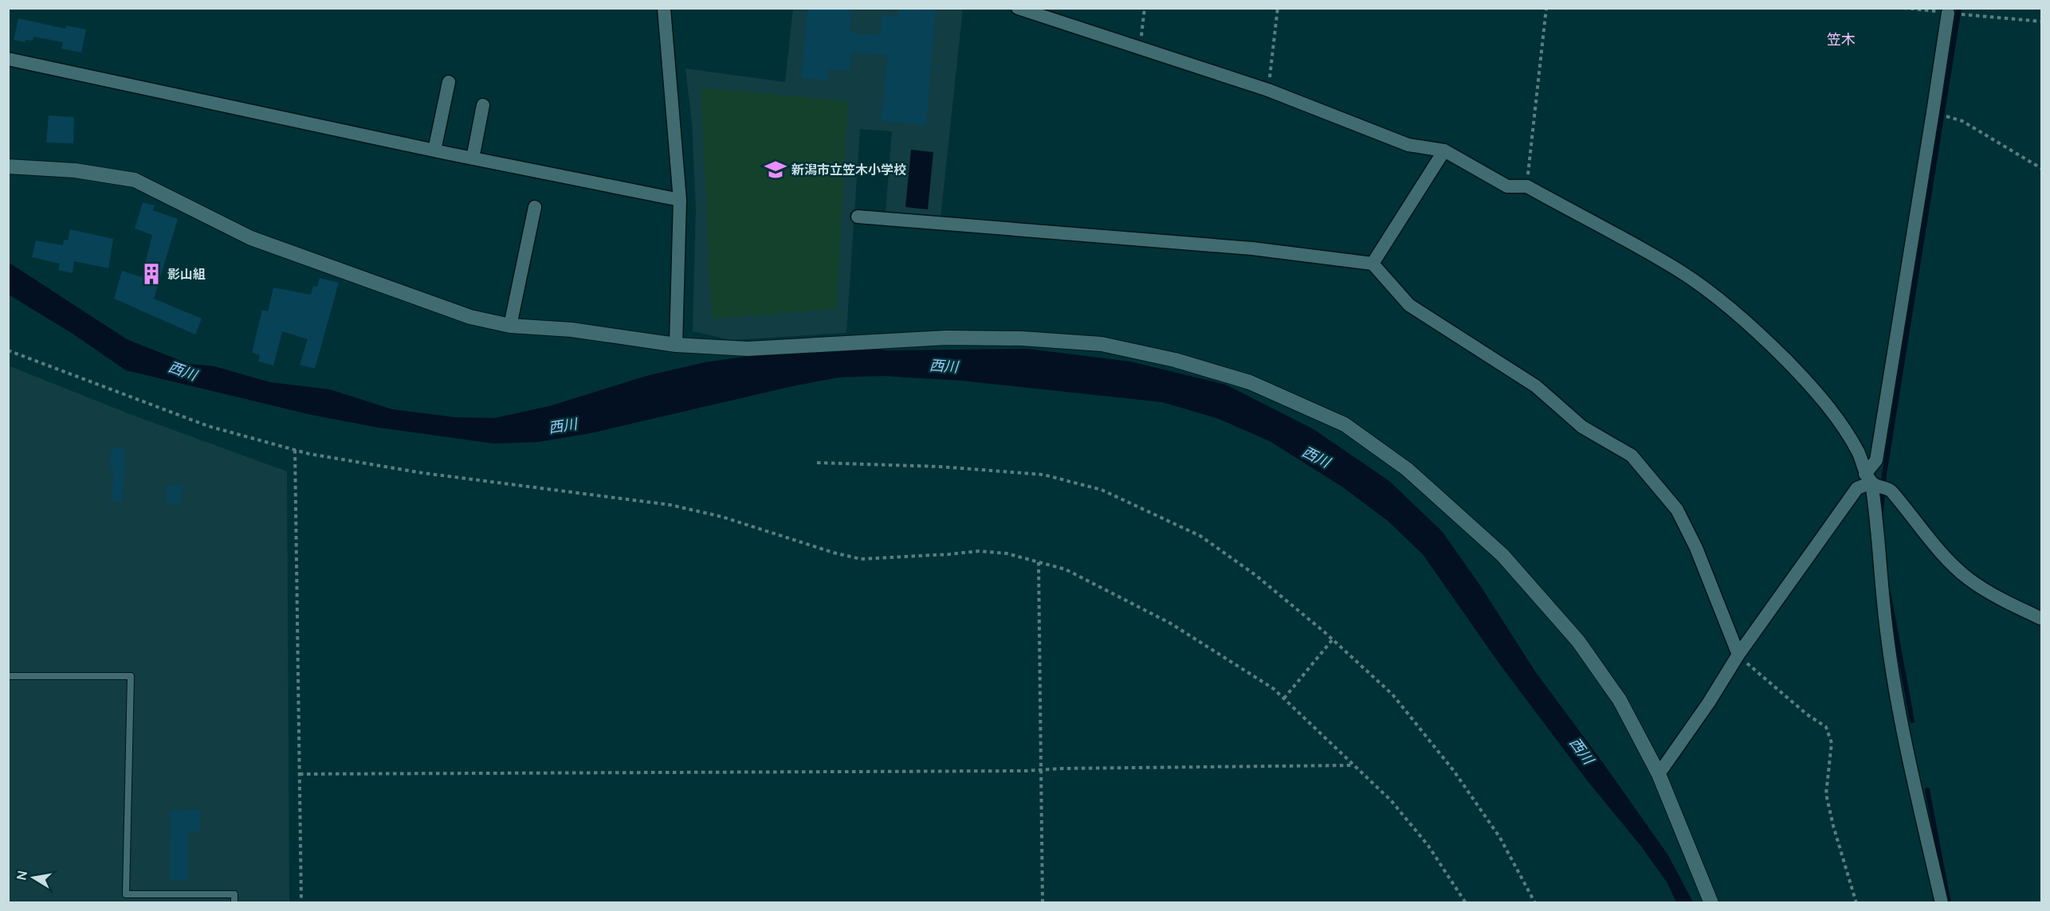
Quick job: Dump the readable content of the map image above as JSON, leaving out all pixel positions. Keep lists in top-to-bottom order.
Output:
{
  "districts": ["笠木"],
  "water": ["西川"],
  "places": {
    "school or university": ["新潟市立笠木小学校"],
    "building": ["影山組"]
  },
  "north": "left"
}
